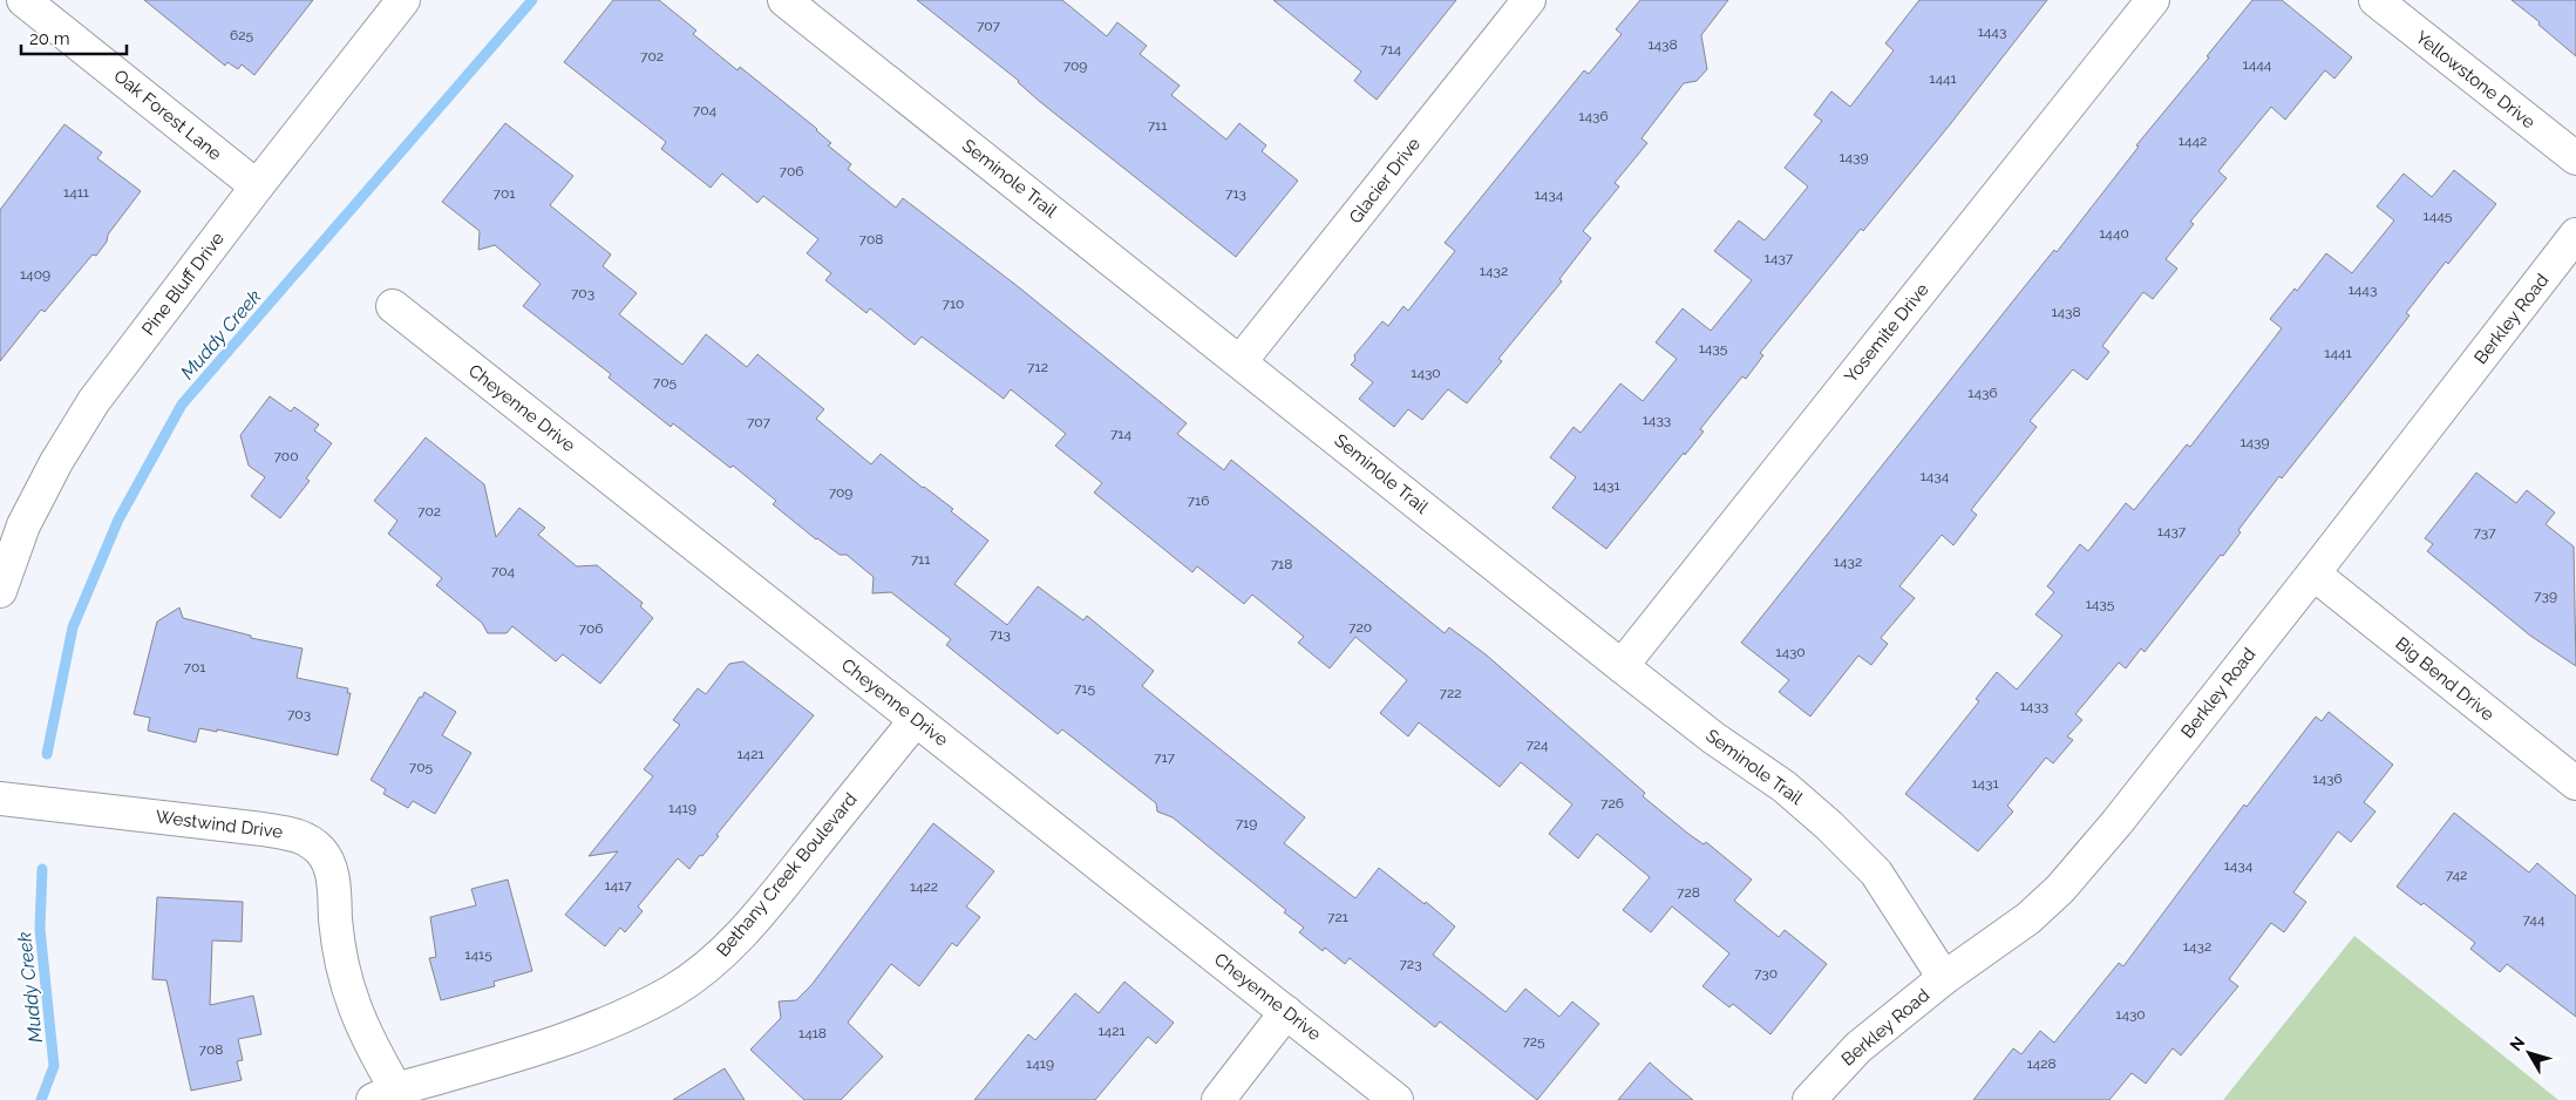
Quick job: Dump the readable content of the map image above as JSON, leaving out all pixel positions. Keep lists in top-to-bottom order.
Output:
{
  "streets": {
    "street": [
      "Yellowstone Drive",
      "Oak Forest Lane",
      "Seminole Trail",
      "Glacier Drive",
      "Pine Bluff Drive",
      "Berkley Road",
      "Yosemite Drive",
      "Cheyenne Drive",
      "Big Bend Drive",
      "Westwind Drive",
      "Bethany Creek Boulevard"
    ]
  },
  "crossings": [
    ["Oak Forest Lane", "Pine Bluff Drive"],
    ["Seminole Trail", "Glacier Drive"],
    ["Seminole Trail", "Berkley Road"],
    ["Seminole Trail", "Yosemite Drive"],
    ["Berkley Road", "Big Bend Drive"],
    ["Cheyenne Drive", "Bethany Creek Boulevard"],
    ["Westwind Drive", "Bethany Creek Boulevard"]
  ],
  "water": ["Muddy Creek"],
  "house_numbers": [
    "707",
    "1443",
    "625",
    "1438",
    "714",
    "702",
    "1444",
    "709",
    "1441",
    "704",
    "1436",
    "711",
    "1442",
    "1439",
    "706",
    "1411",
    "701",
    "713",
    "1434",
    "1445",
    "1440",
    "708",
    "1437",
    "1432",
    "1409",
    "1443",
    "703",
    "710",
    "1438",
    "1435",
    "1441",
    "712",
    "1430",
    "705",
    "1436",
    "1433",
    "707",
    "714",
    "1439",
    "700",
    "1434",
    "1431",
    "709",
    "716",
    "702",
    "1437",
    "737",
    "711",
    "1432",
    "718",
    "704",
    "739",
    "1435",
    "720",
    "706",
    "713",
    "1430",
    "701",
    "715",
    "722",
    "1433",
    "703",
    "724",
    "1421",
    "717",
    "705",
    "1436",
    "1431",
    "726",
    "1419",
    "719",
    "1434",
    "742",
    "1417",
    "1422",
    "728",
    "721",
    "744",
    "1432",
    "1415",
    "723",
    "730",
    "1430",
    "1421",
    "1418",
    "725",
    "708",
    "1419",
    "1428"
  ],
  "scale_bar": "20 m",
  "north": "top left"
}
